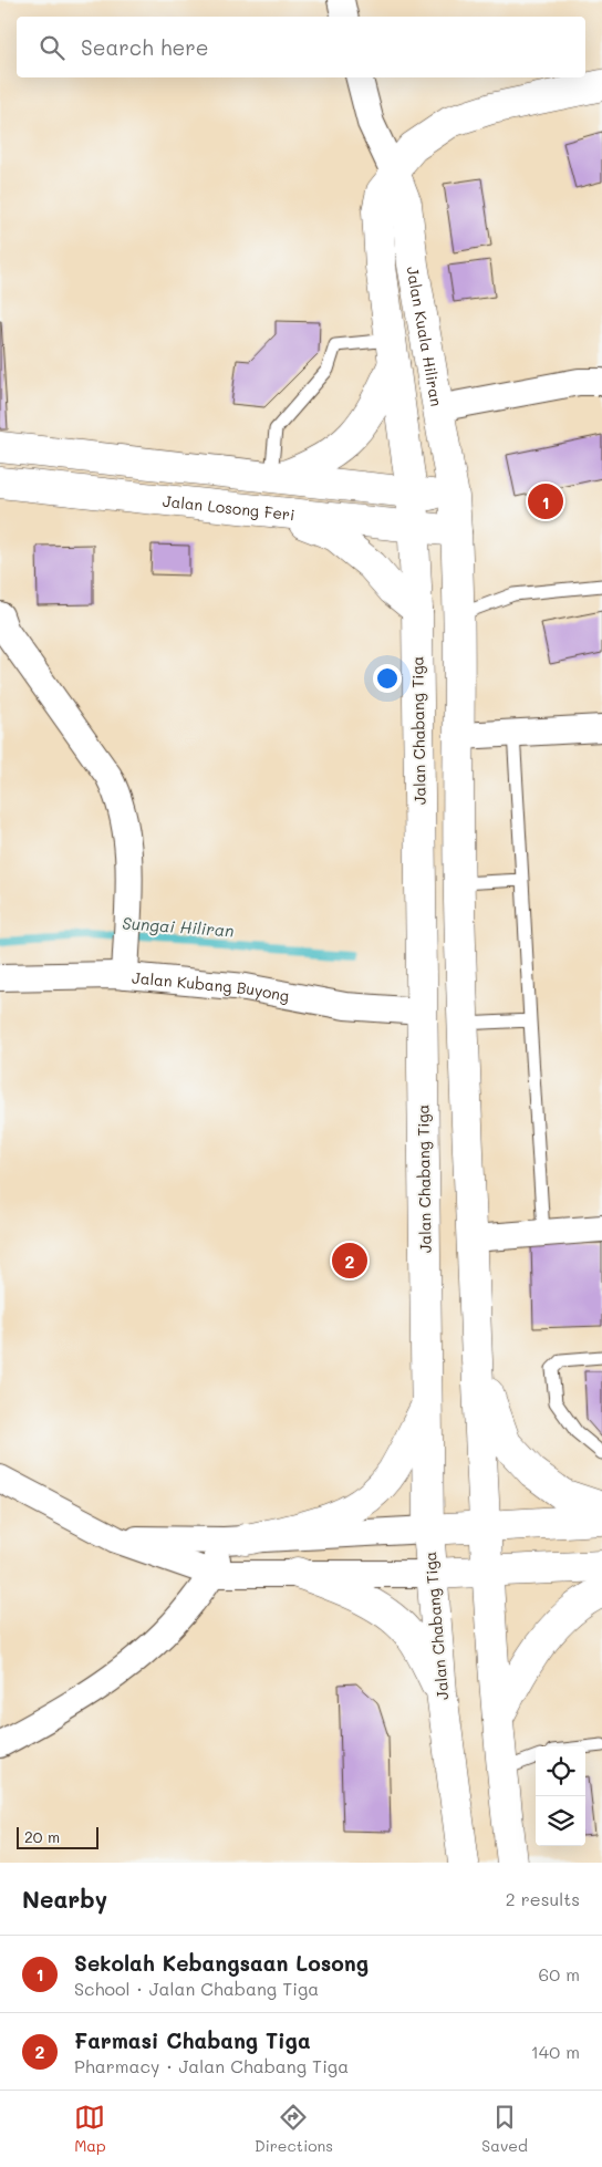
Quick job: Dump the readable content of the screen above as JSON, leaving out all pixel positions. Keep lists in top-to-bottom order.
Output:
{
  "streets": {
    "main road": ["Jalan Kuala Hiliran", "Jalan Losong Feri", "Jalan Chabang Tiga"],
    "street": ["Jalan Kubang Buyong"]
  },
  "crossings": [
    ["Jalan Kuala Hiliran", "Jalan Chabang Tiga"],
    ["Jalan Losong Feri", "Jalan Chabang Tiga"],
    ["Jalan Chabang Tiga", "Jalan Kubang Buyong"]
  ],
  "water": ["Sungai Hiliran"],
  "scale_bar": "20 m",
  "page": {
    "search": "Search here",
    "pins": ["1", "2"],
    "scale": "20 m",
    "heading": ["Nearby", "2 results"],
    "list": [
      {
        "mark": "1",
        "name": "Sekolah Kebangsaan Losong",
        "note": "School · Jalan Chabang Tiga",
        "value": "60 m"
      },
      {
        "mark": "2",
        "name": "Farmasi Chabang Tiga",
        "note": "Pharmacy · Jalan Chabang Tiga",
        "value": "140 m"
      }
    ],
    "nav": ["Map", "Directions", "Saved"]
  }
}
